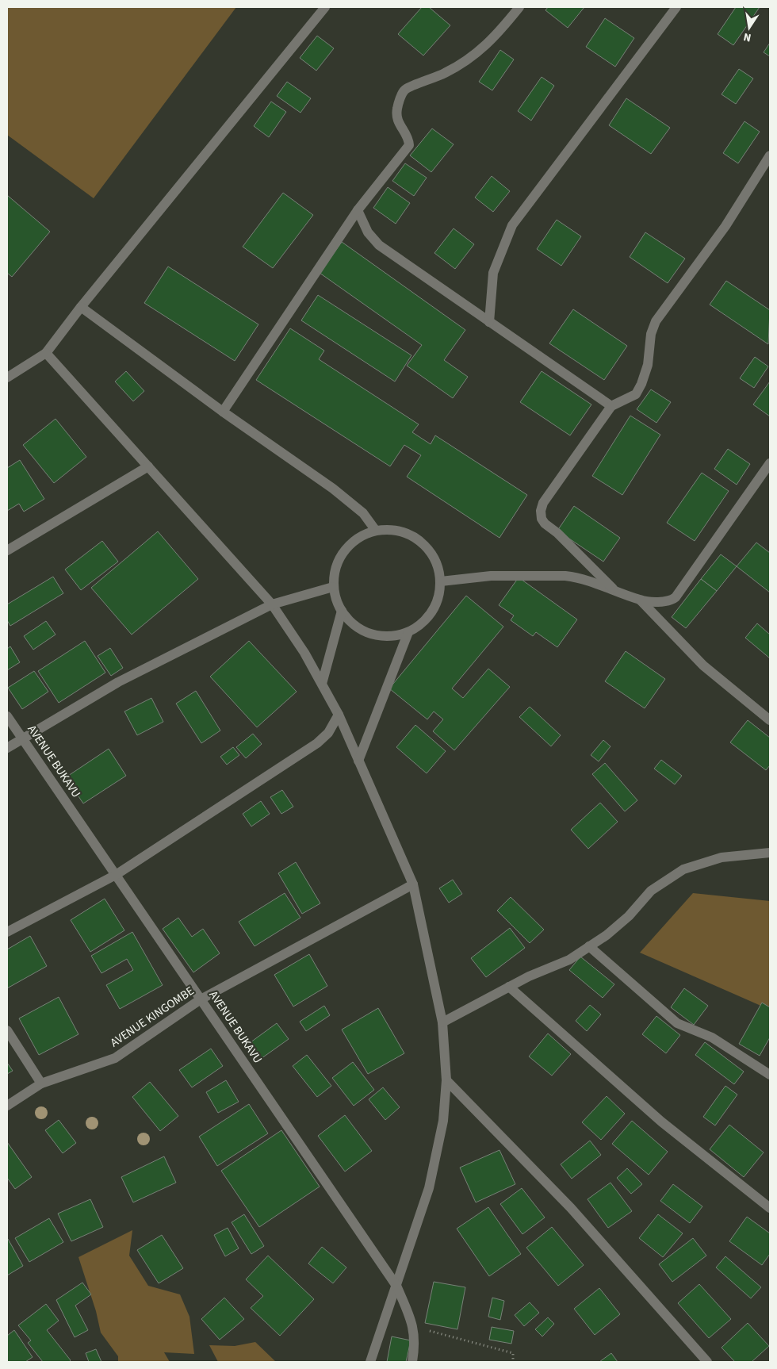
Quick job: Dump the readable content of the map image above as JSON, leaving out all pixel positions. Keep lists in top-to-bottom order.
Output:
{
  "streets": {
    "street": ["AVENUE BUKAVU", "AVENUE KINGOMBE"]
  },
  "crossings": [
    ["AVENUE BUKAVU", "AVENUE KINGOMBE"]
  ],
  "north": "bottom"
}
